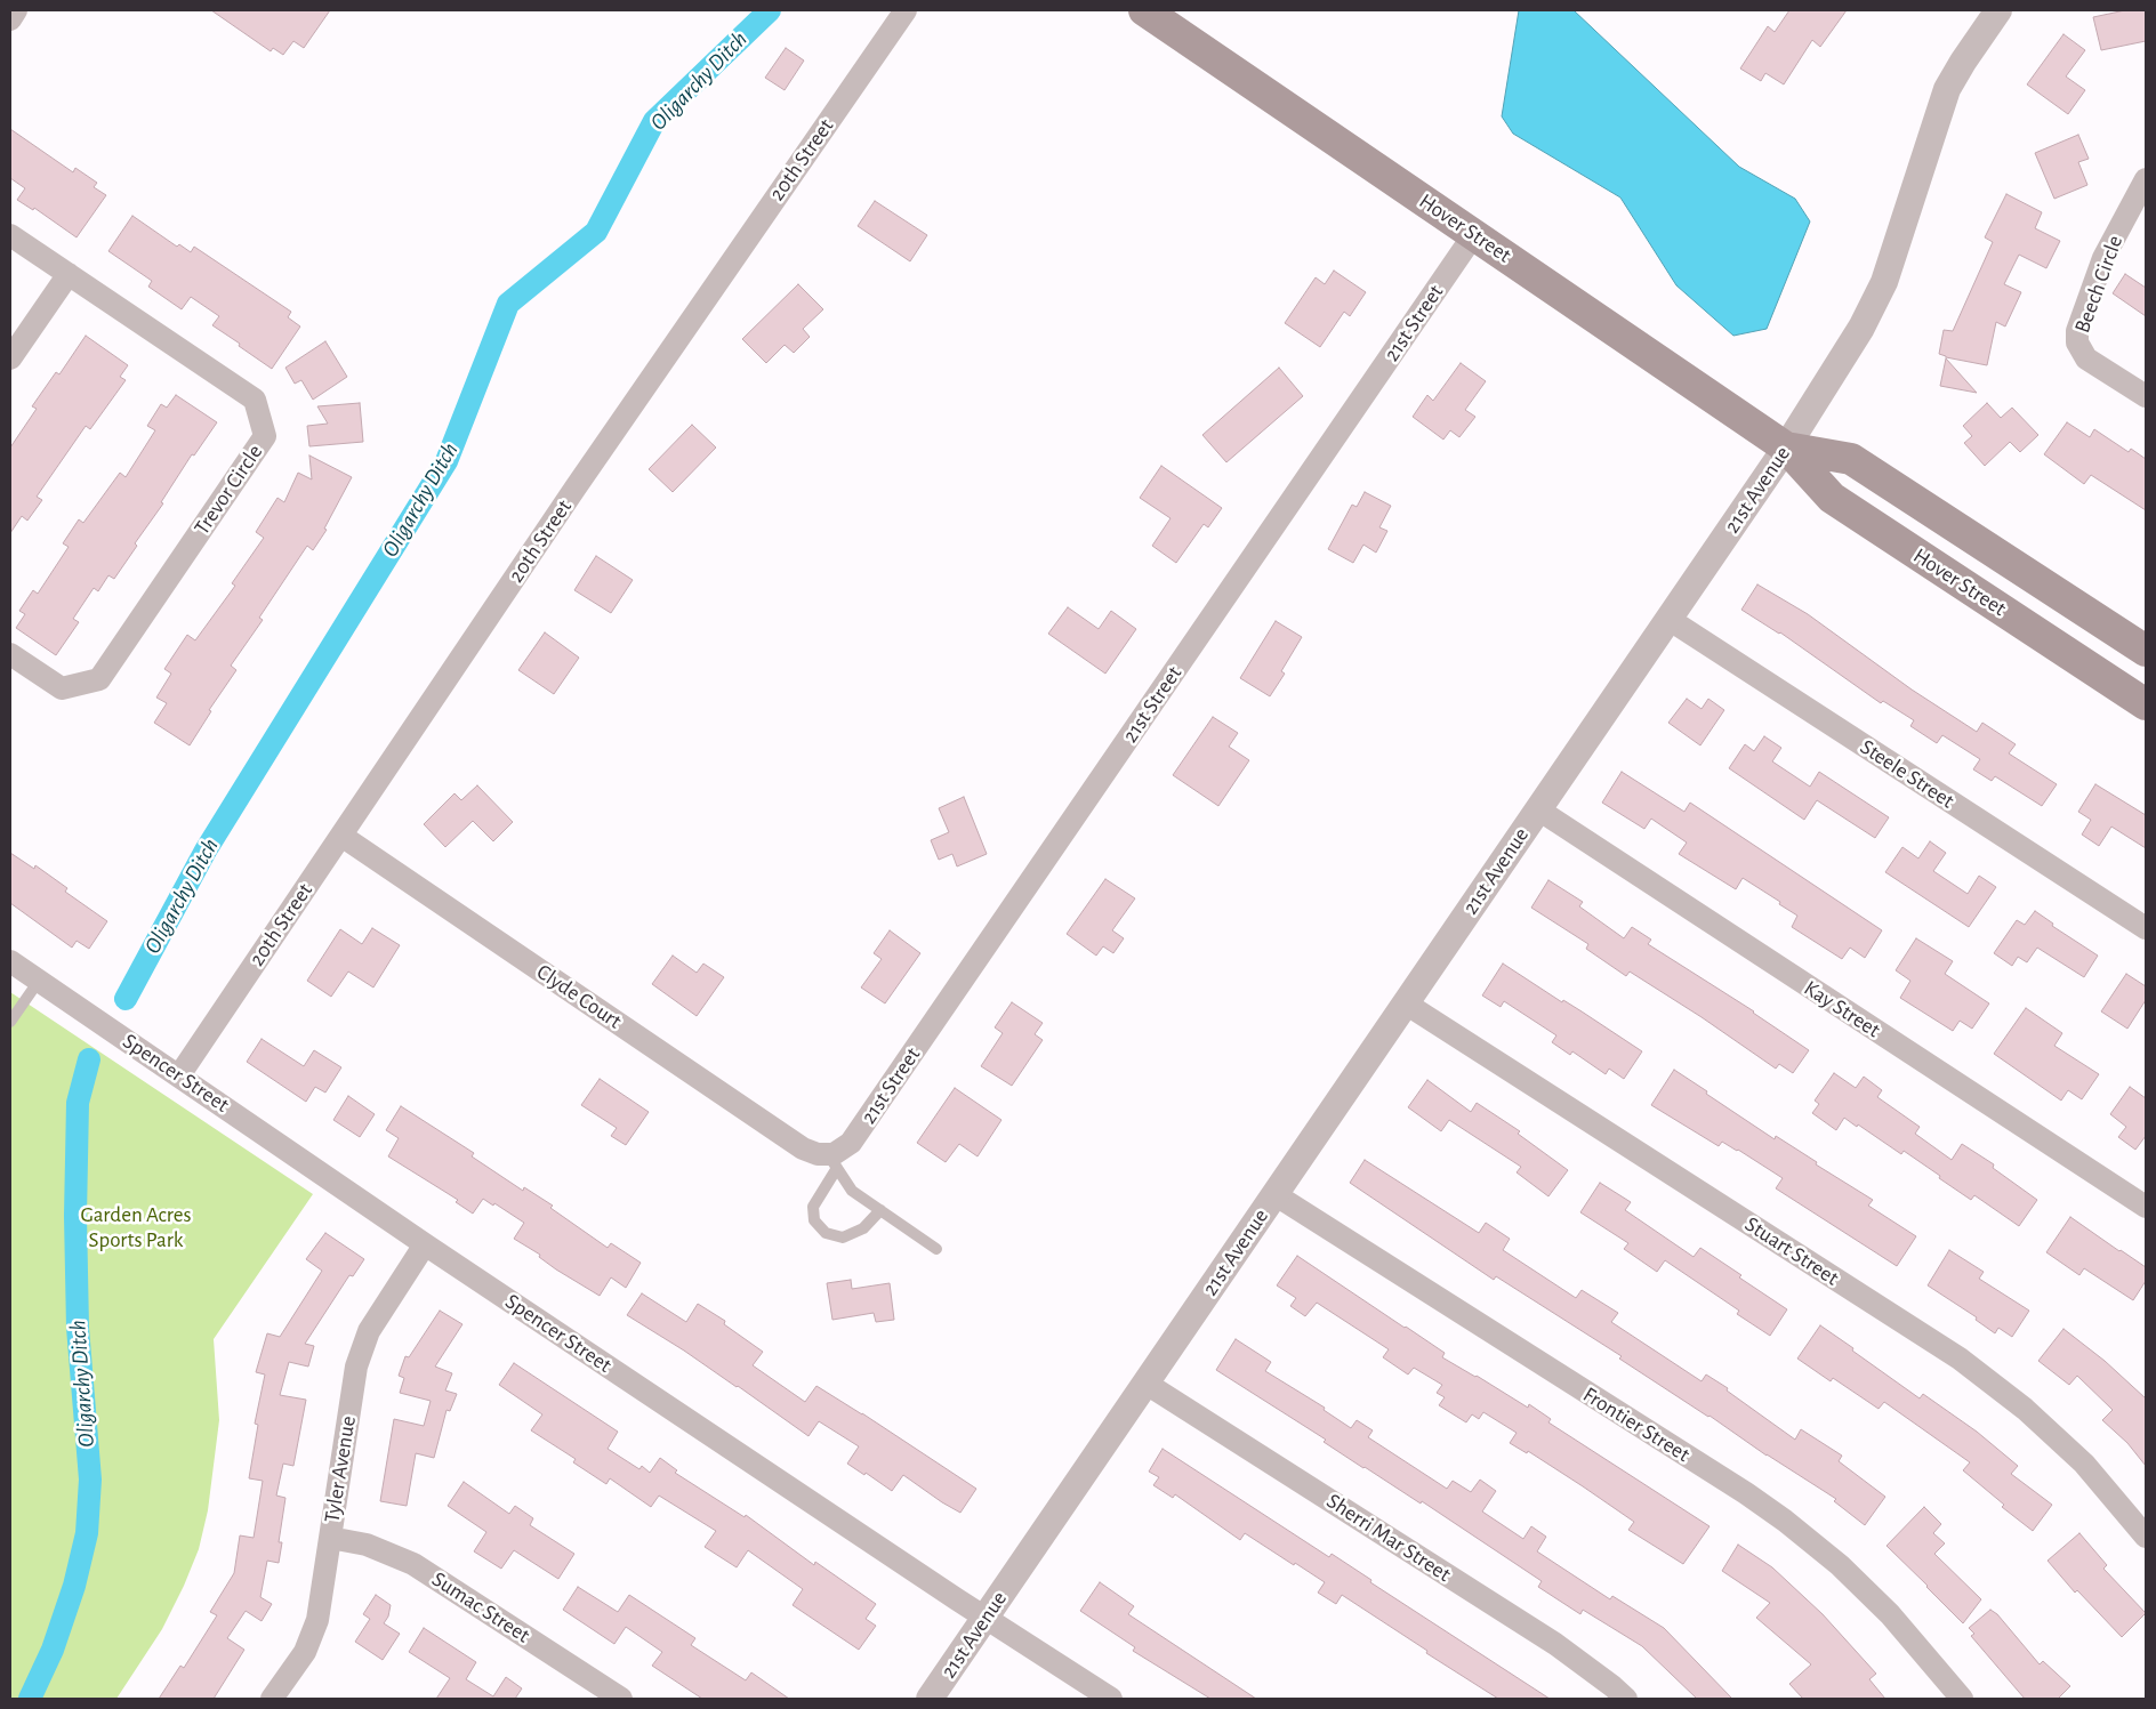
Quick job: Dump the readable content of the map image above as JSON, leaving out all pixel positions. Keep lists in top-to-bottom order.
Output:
{
  "streets": {
    "main road": ["Hover Street"],
    "street": [
      "20th Street",
      "Beech Circle",
      "21st Street",
      "Trevor Circle",
      "21st Avenue",
      "Steele Street",
      "Clyde Court",
      "Kay Street",
      "Spencer Street",
      "Stuart Street",
      "Frontier Street",
      "Tyler Avenue",
      "Sherri Mar Street",
      "Sumac Street"
    ]
  },
  "crossings": [
    ["20th Street", "Clyde Court"],
    ["20th Street", "Spencer Street"],
    ["Hover Street", "21st Street"],
    ["Hover Street", "21st Avenue"],
    ["21st Street", "Clyde Court"],
    ["21st Avenue", "Steele Street"],
    ["21st Avenue", "Kay Street"],
    ["21st Avenue", "Spencer Street"],
    ["21st Avenue", "Stuart Street"],
    ["21st Avenue", "Frontier Street"],
    ["21st Avenue", "Sherri Mar Street"],
    ["Spencer Street", "Tyler Avenue"],
    ["Tyler Avenue", "Sumac Street"]
  ],
  "water": ["Oligarchy Ditch"],
  "parks": ["Garden Acres Sports Park"]
}
